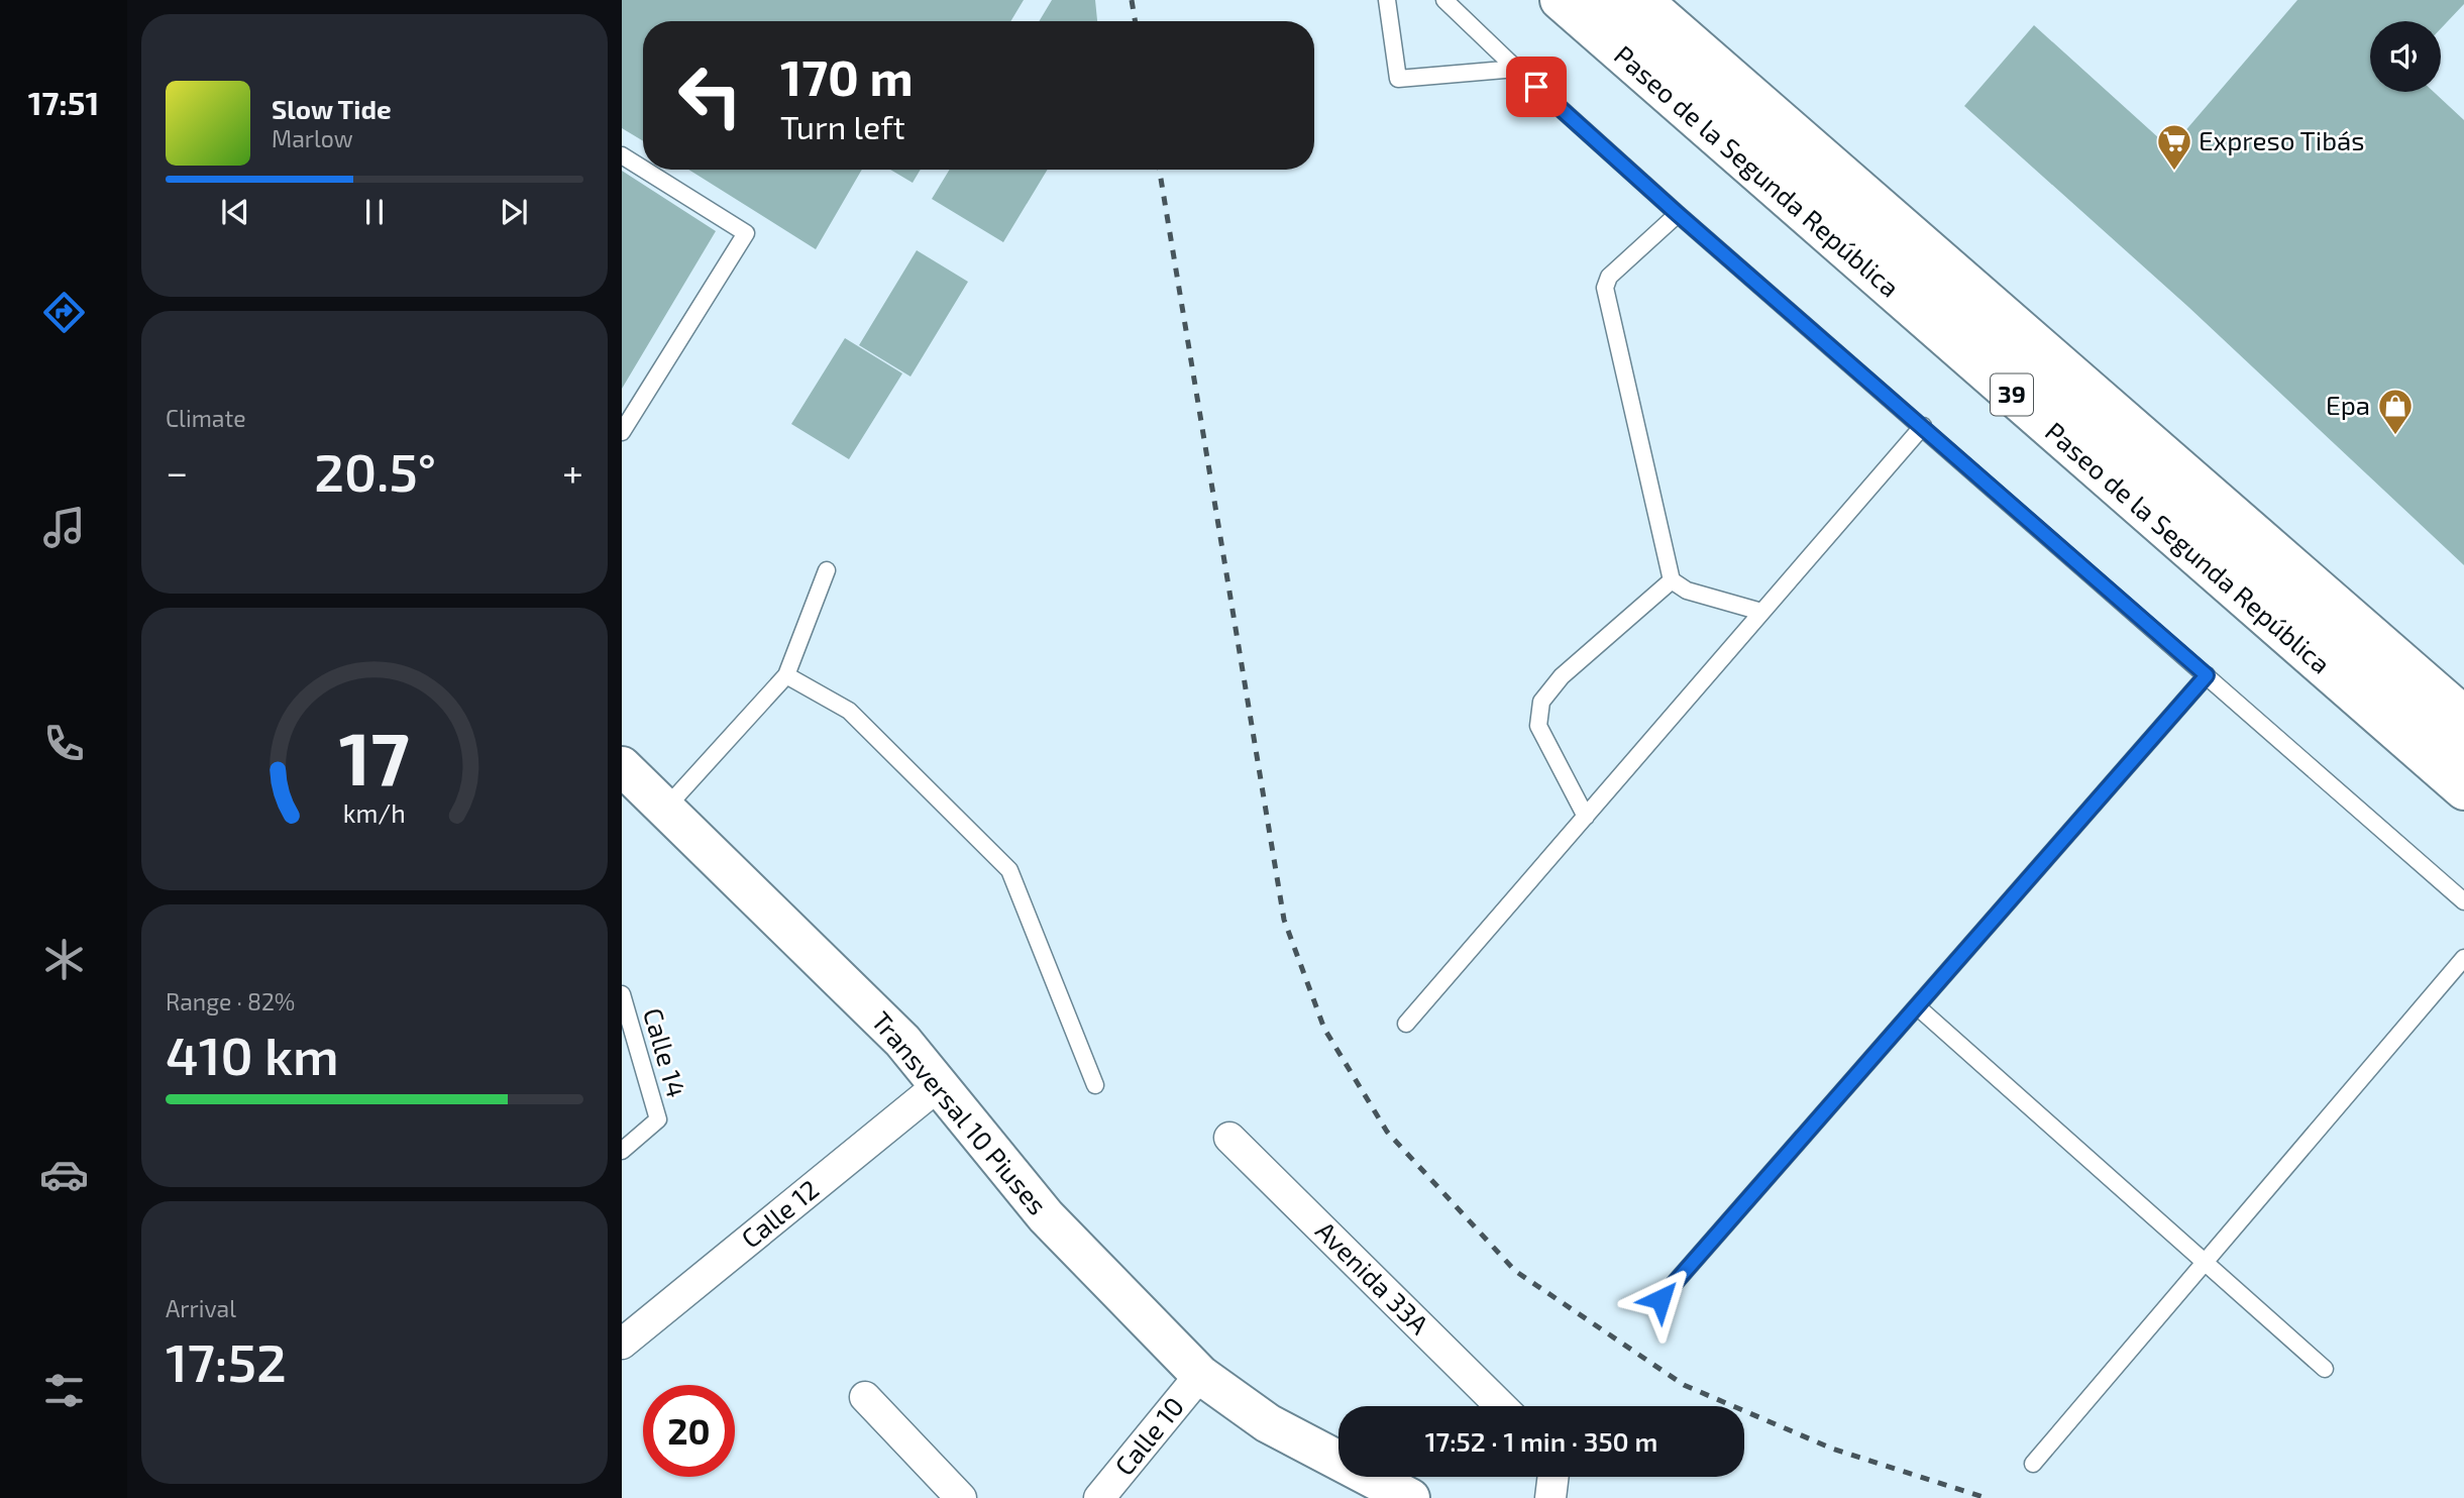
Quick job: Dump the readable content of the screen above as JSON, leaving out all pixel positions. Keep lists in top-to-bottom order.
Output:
{
  "streets": {
    "main road": ["Paseo de la Segunda República", "39", "Transversal 10 Piuses"],
    "street": ["Calle 12", "Avenida 33A", "Calle 10"],
    "lane": ["Calle 14"]
  },
  "crossings": [
    ["Transversal 10 Piuses", "Calle 12"],
    ["Transversal 10 Piuses", "Calle 10"]
  ],
  "places": {
    "supermarket": ["Expreso Tibás"],
    "shop": ["Epa"]
  },
  "page": {
    "tabs": "17:51",
    "turn": ["170 m", "Turn left"],
    "song": ["Slow Tide", "Marlow"],
    "tile": [
      "Climate",
      ["Range · 82%", "410 km"],
      ["Arrival", "17:52"]
    ],
    "heat": ["−", "20.5°", "+"],
    "limit": "20",
    "trip": "17:52 · 1 min · 350 m",
    "gauge": ["17", "km/h"]
  }
}
